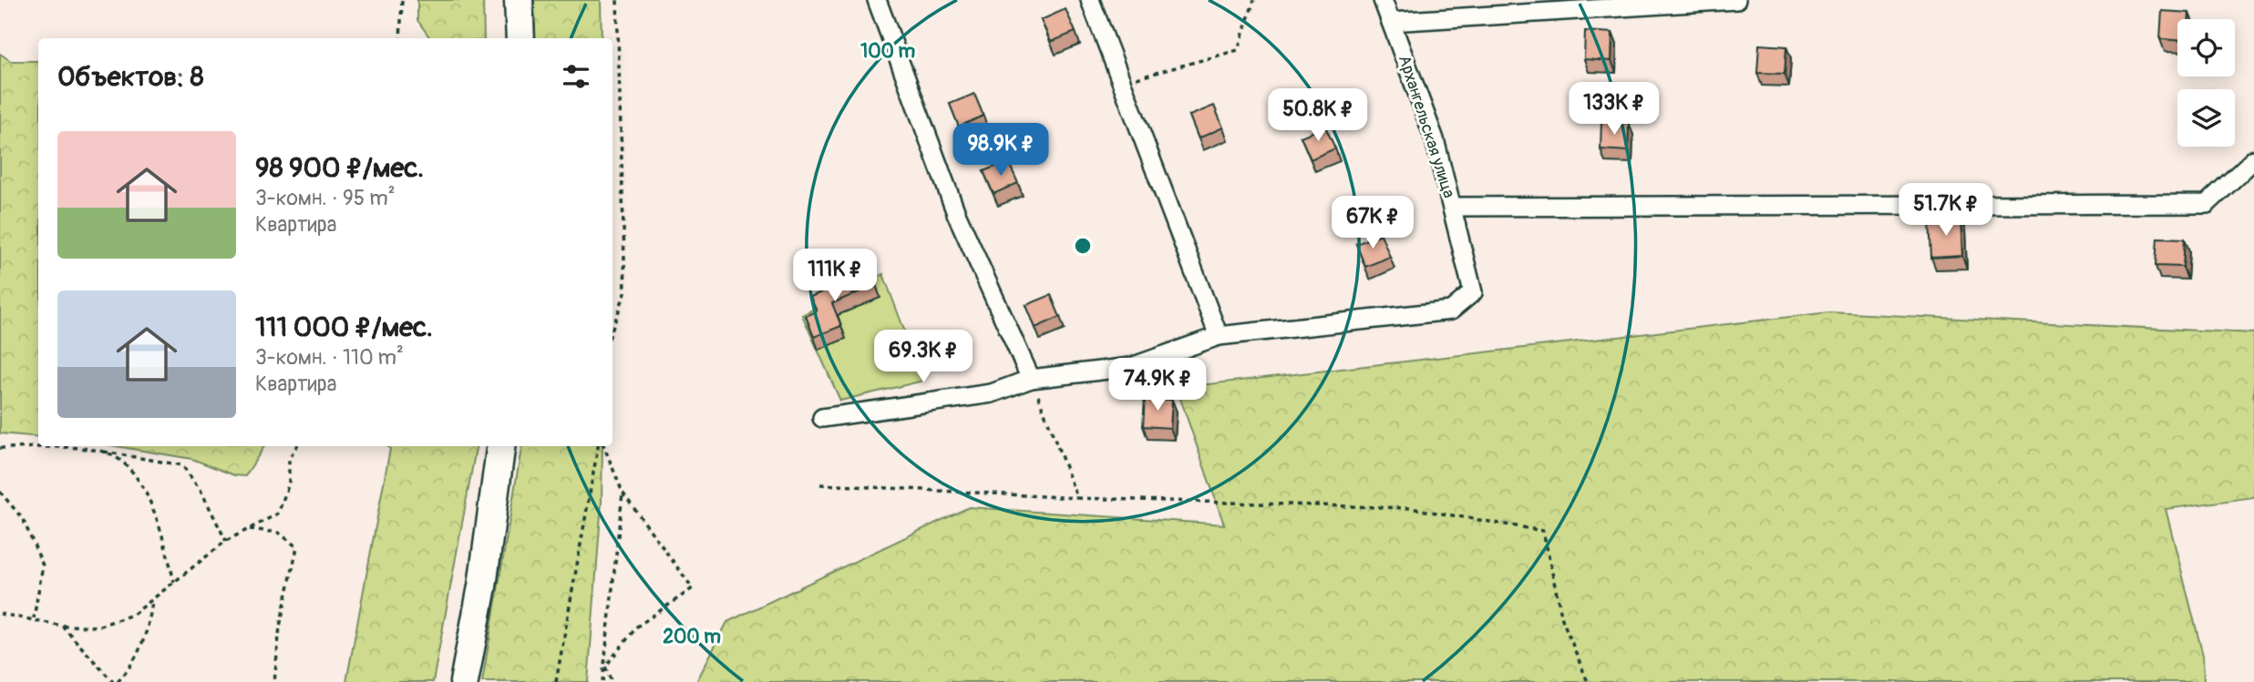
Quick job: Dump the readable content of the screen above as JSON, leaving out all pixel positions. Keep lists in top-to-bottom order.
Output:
{
  "streets": {
    "street": ["Архангельская улица"]
  },
  "page": {
    "heading": "Объектов: 8",
    "price": [
      "133K ₽",
      "50.8K ₽",
      "98.9K ₽",
      "51.7K ₽",
      "67K ₽",
      "111K ₽",
      "69.3K ₽",
      "74.9K ₽"
    ],
    "list": [
      {
        "name": "98 900 ₽/мес.",
        "note": "3-комн. · 95 m² · Квартира"
      },
      {
        "name": "111 000 ₽/мес.",
        "note": "3-комн. · 110 m² · Квартира"
      }
    ]
  },
  "rings": ["100 m", "200 m"]
}
